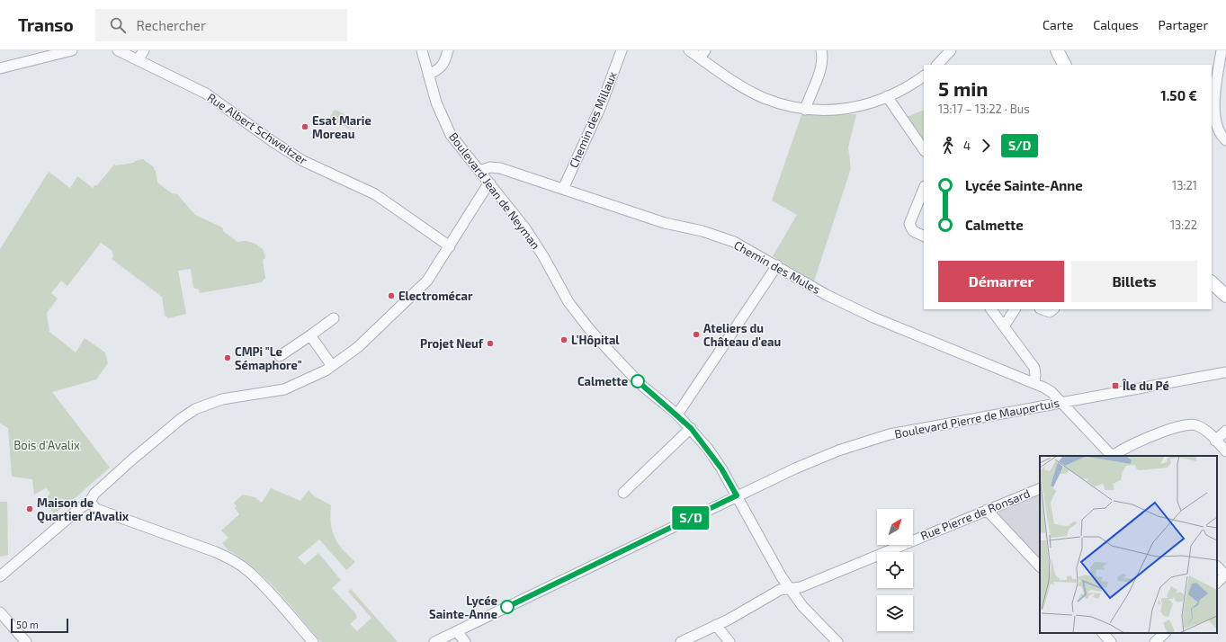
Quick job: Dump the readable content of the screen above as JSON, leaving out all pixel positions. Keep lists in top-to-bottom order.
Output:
{
  "streets": {
    "street": [
      "Chemin des Millaux",
      "Rue Albert Schweitzer",
      "Boulevard Jean de Neyman",
      "Chemin des Mules",
      "Boulevard Pierre de Maupertuis",
      "Rue Pierre de Ronsard"
    ]
  },
  "crossings": [
    ["Chemin des Millaux", "Chemin des Mules"],
    ["Boulevard Jean de Neyman", "Chemin des Mules"],
    ["Boulevard Jean de Neyman", "Boulevard Pierre de Maupertuis"],
    ["Boulevard Jean de Neyman", "Rue Pierre de Ronsard"],
    ["Chemin des Mules", "Boulevard Pierre de Maupertuis"]
  ],
  "parks": ["Bois d'Avalix"],
  "places": {
    "other": [
      "Esat Marie Moreau",
      "Electromécar",
      "Ateliers du Château d'eau",
      "L'Hôpital",
      "Projet Neuf",
      "CMPi \"Le Sémaphore\"",
      "Calmette",
      "Maison de Quartier d'Avalix",
      "Lycée Sainte-Anne"
    ],
    "transit": ["Île du Pé"]
  },
  "lines": ["bus line S/D"],
  "scale_bar": "50 m",
  "north": "top right",
  "page": {
    "header": "Transo",
    "search": "Rechercher",
    "nav": ["Carte", "Calques", "Partager"],
    "on_map": "S/D",
    "heading": ["5 min", "13:17 – 13:22 · Bus", "1.50 €"],
    "legs": ["4", "S/D"],
    "list": [
      {
        "name": "Lycée Sainte-Anne",
        "value": "13:21"
      },
      {
        "name": "Calmette",
        "value": "13:22"
      }
    ],
    "buttons": ["Démarrer", "Billets"],
    "scale": "50 m"
  }
}
